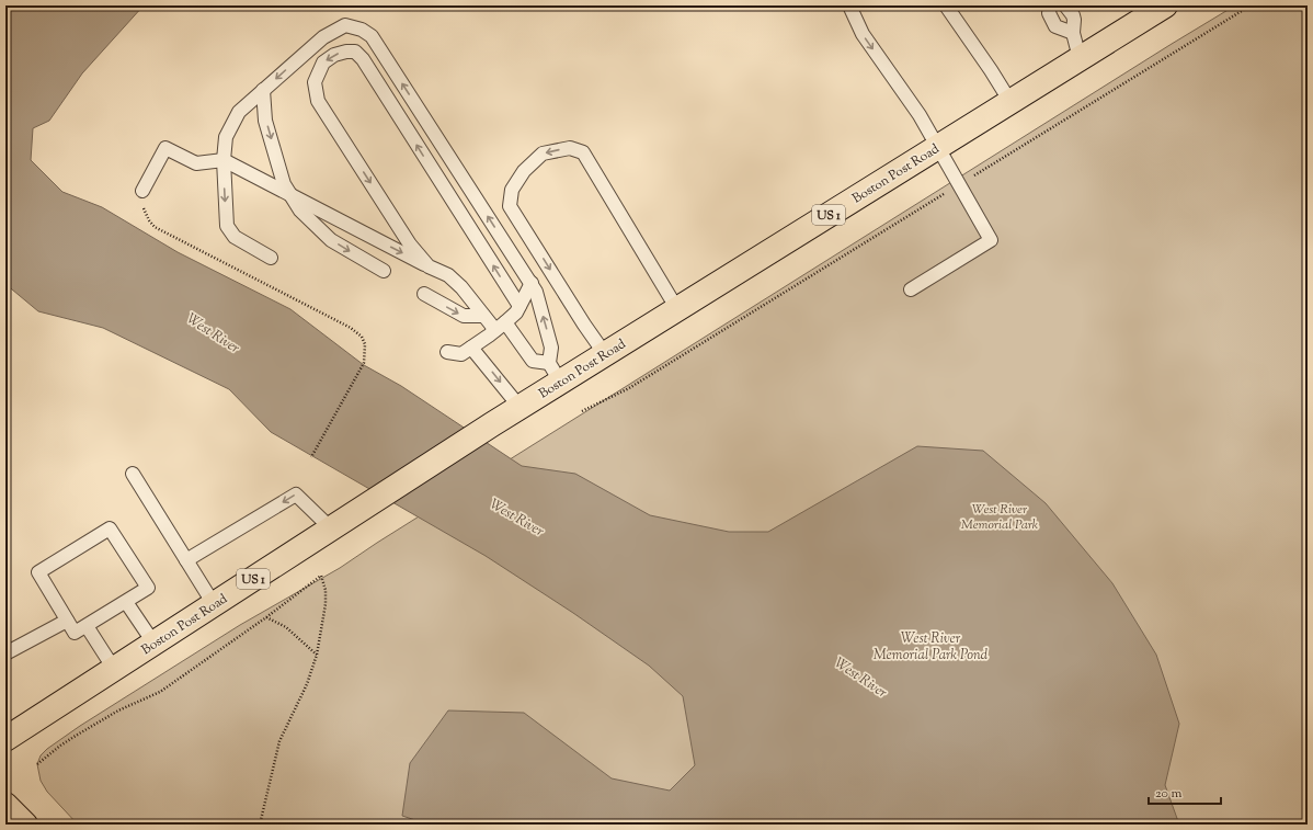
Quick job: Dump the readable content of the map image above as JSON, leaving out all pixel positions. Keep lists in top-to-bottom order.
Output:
{
  "streets": {
    "main road": ["Boston Post Road", "US 1"]
  },
  "water": ["West River", "West River Memorial Park Pond"],
  "parks": ["West River Memorial Park"],
  "scale_bar": "20 m"
}
